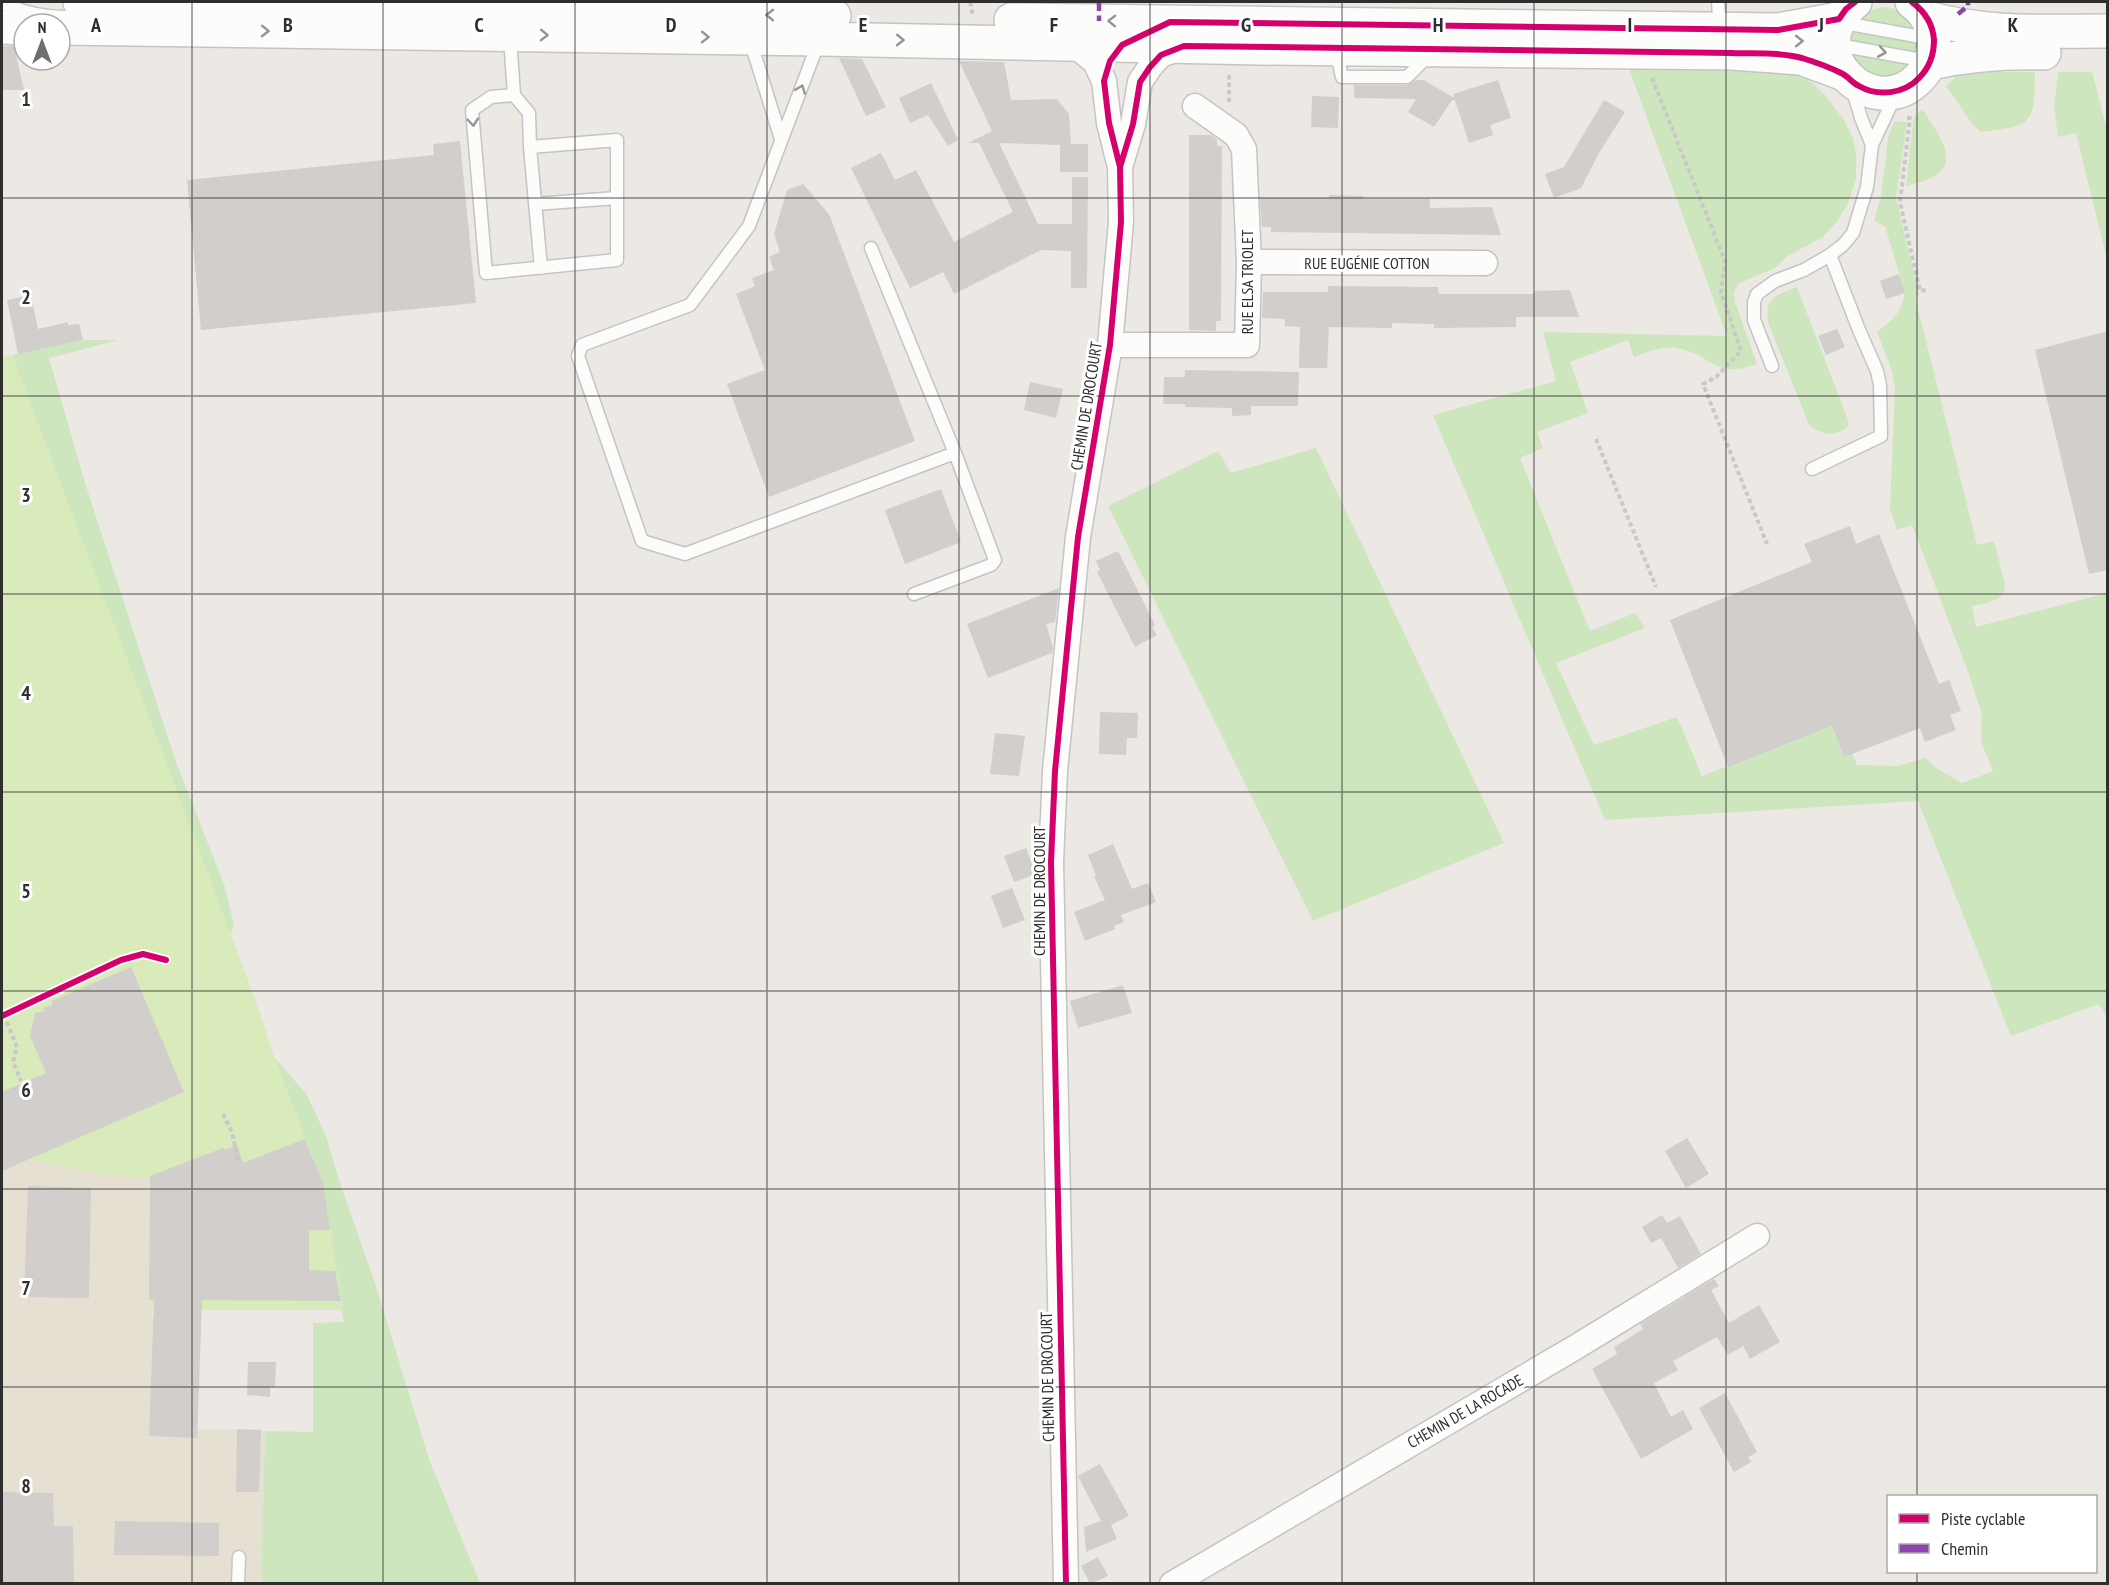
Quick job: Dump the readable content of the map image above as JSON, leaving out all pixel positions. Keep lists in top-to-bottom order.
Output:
{
  "streets": {
    "street": [
      "RUE EUGÉNIE COTTON",
      "RUE ELSA TRIOLET",
      "CHEMIN DE DROCOURT",
      "CHEMIN DE LA ROCADE"
    ]
  },
  "crossings": [
    ["RUE EUGÉNIE COTTON", "RUE ELSA TRIOLET"],
    ["RUE ELSA TRIOLET", "CHEMIN DE DROCOURT"]
  ],
  "legend": ["Piste cyclable", "Chemin"],
  "north": "top",
  "grid": {
    "columns": [
      "A",
      "B",
      "C",
      "D",
      "E",
      "F",
      "G",
      "H",
      "I",
      "J",
      "K"
    ],
    "rows": [
      "1",
      "2",
      "3",
      "4",
      "5",
      "6",
      "7",
      "8"
    ]
  }
}
